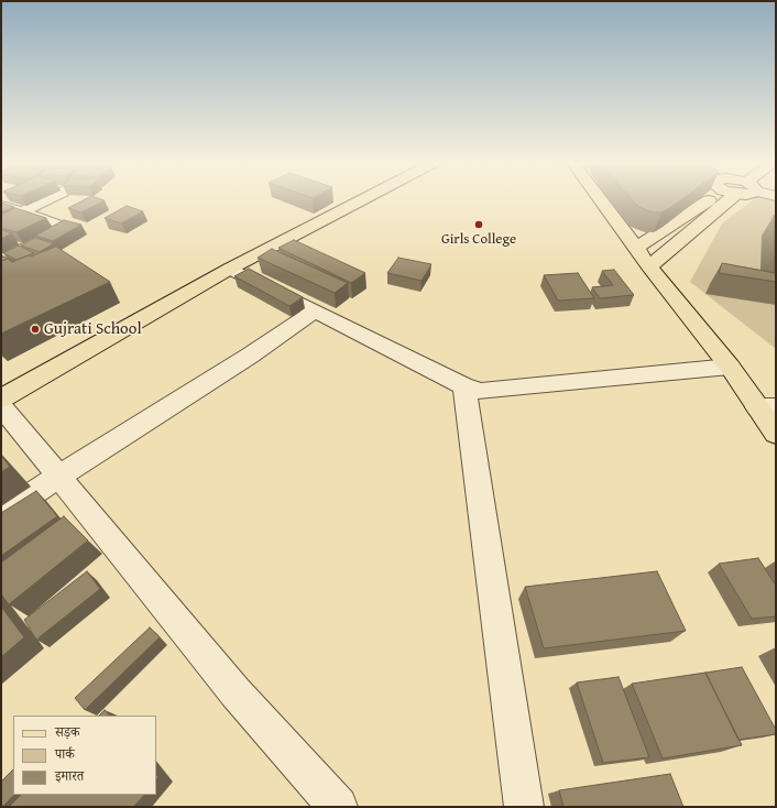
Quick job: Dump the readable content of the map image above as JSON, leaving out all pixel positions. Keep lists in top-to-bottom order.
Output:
{
  "places": ["Girls College", "Gujrati School"],
  "legend": ["सड़क", "पार्क", "इमारत"]
}
